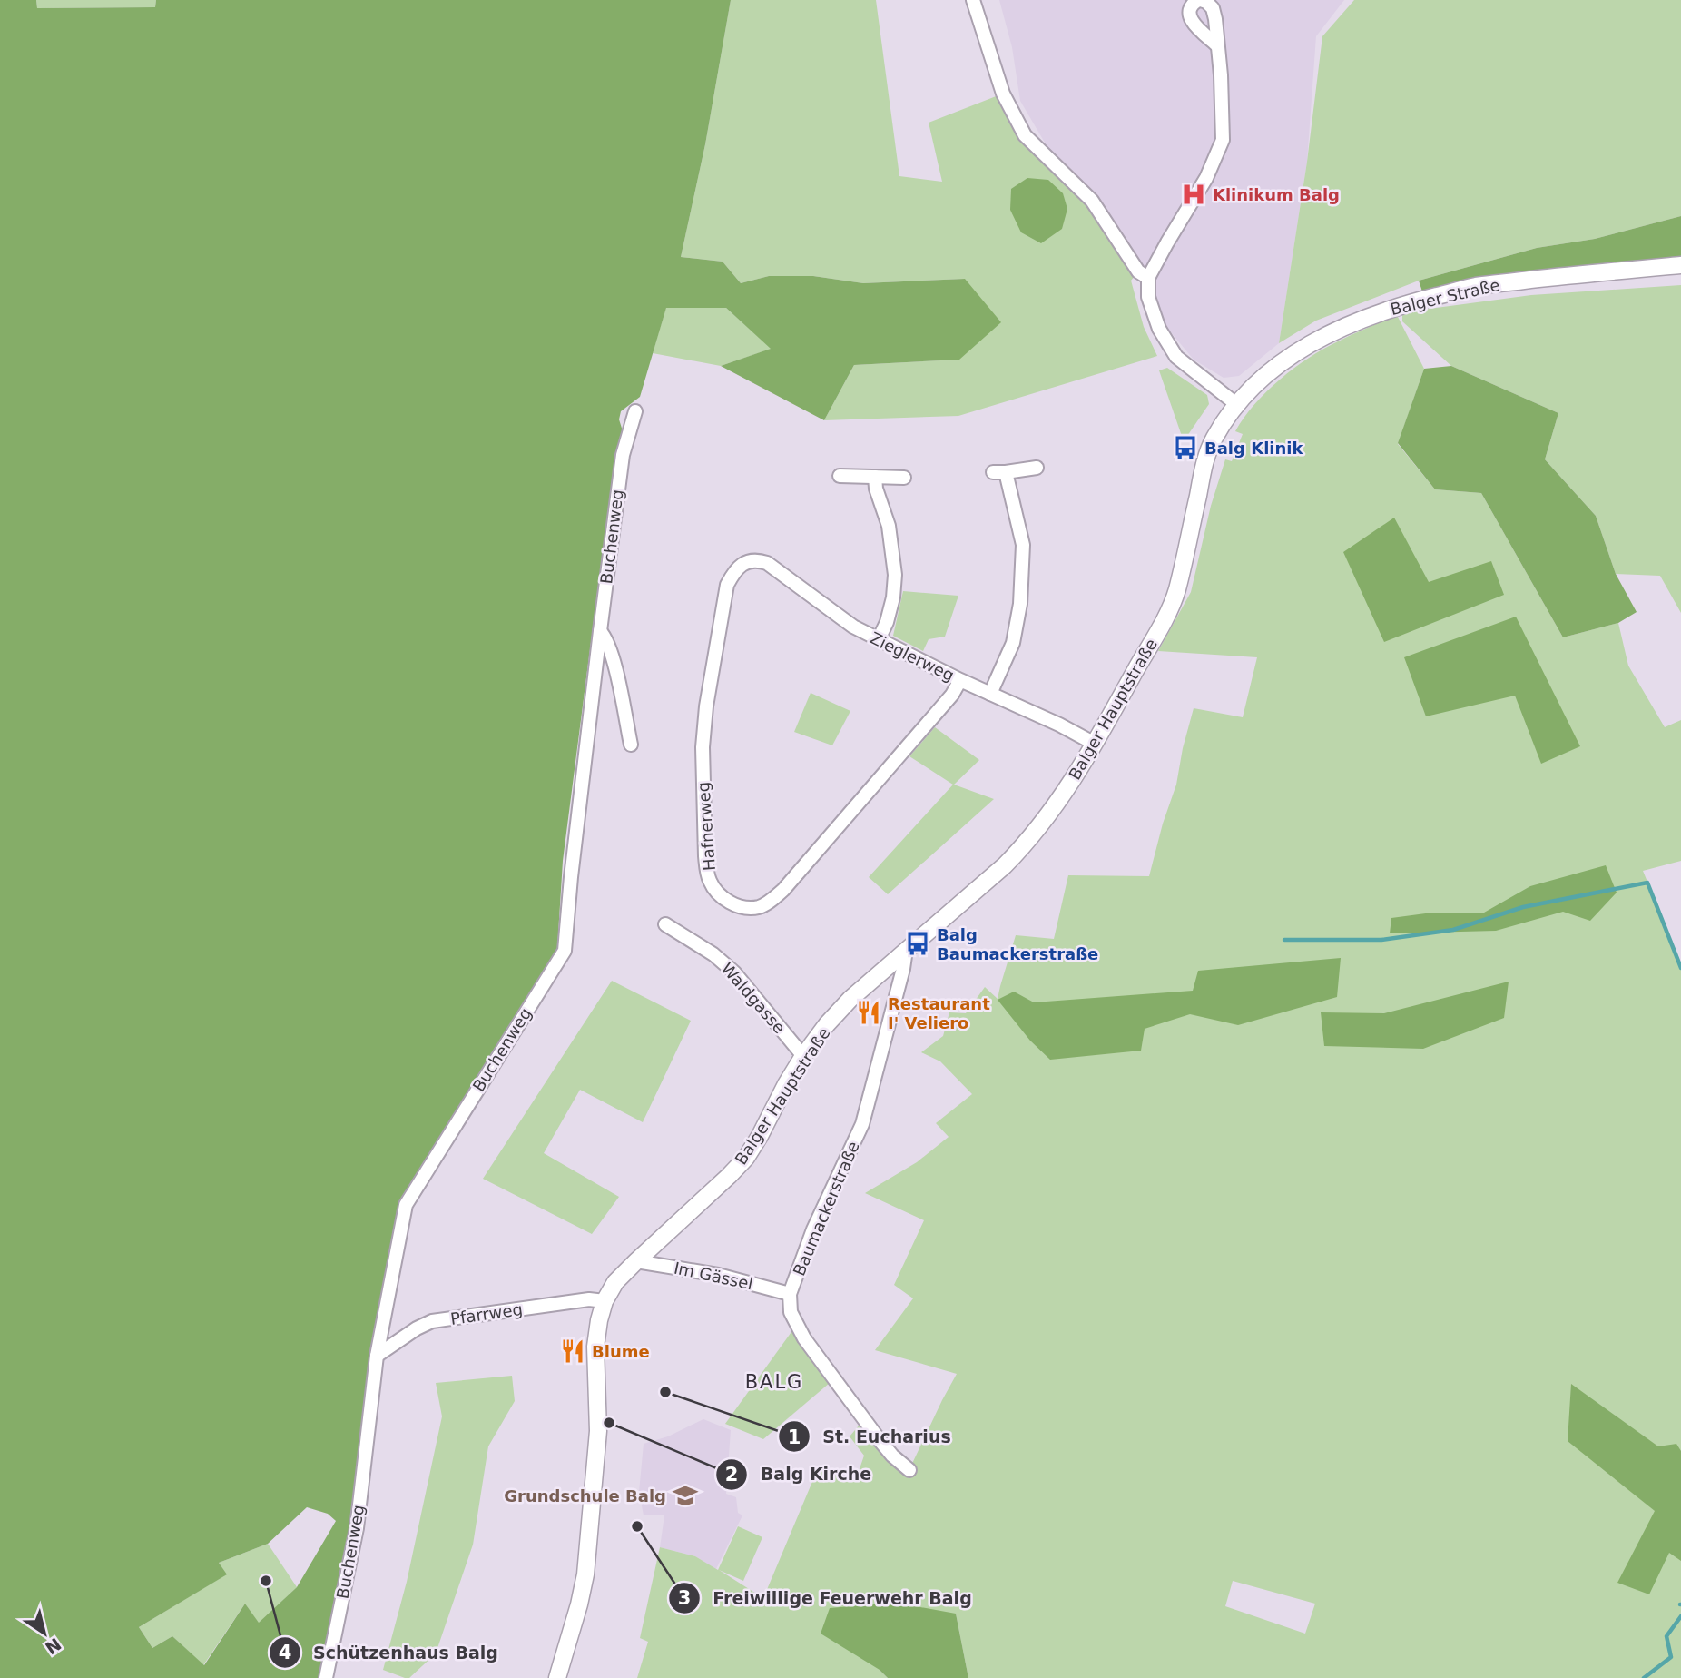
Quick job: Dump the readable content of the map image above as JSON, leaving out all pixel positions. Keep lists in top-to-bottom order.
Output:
{
  "streets": {
    "street": [
      "Balger Straße",
      "Buchenweg",
      "Zieglerweg",
      "Balger Hauptstraße",
      "Hafnerweg",
      "Waldgasse",
      "Baumackerstraße",
      "Im Gässel",
      "Pfarrweg"
    ]
  },
  "crossings": [
    ["Balger Straße", "Balger Hauptstraße"],
    ["Buchenweg", "Pfarrweg"],
    ["Zieglerweg", "Balger Hauptstraße"],
    ["Zieglerweg", "Hafnerweg"],
    ["Balger Hauptstraße", "Waldgasse"],
    ["Balger Hauptstraße", "Baumackerstraße"],
    ["Balger Hauptstraße", "Im Gässel"],
    ["Balger Hauptstraße", "Pfarrweg"],
    ["Baumackerstraße", "Im Gässel"]
  ],
  "districts": ["BALG"],
  "places": {
    "hospital": ["Klinikum Balg"],
    "bus stop": ["Balg Klinik", "Balg Baumackerstraße"],
    "restaurant": ["Restaurant I' Veliero", "Blume"],
    "other": [
      "St. Eucharius",
      "Balg Kirche",
      "Freiwillige Feuerwehr Balg",
      "Schützenhaus Balg"
    ],
    "school or university": ["Grundschule Balg"]
  },
  "north": "bottom right"
}
